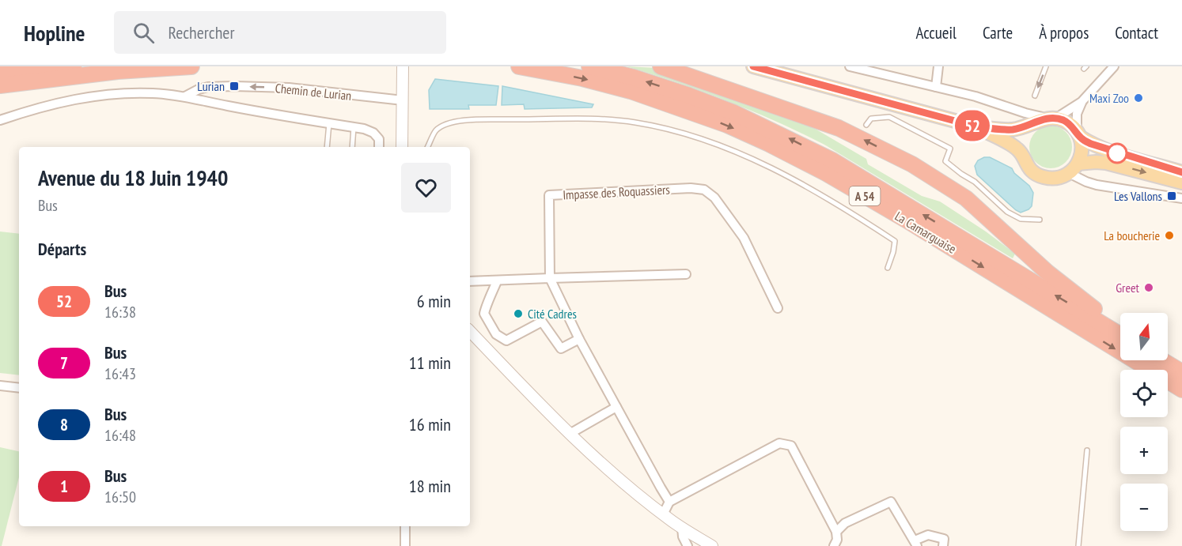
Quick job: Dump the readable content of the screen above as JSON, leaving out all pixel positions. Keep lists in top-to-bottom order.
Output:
{
  "streets": {
    "highway": ["A 54", "La Camarguaise"],
    "street": ["Chemin de Lurian", "Impasse des Roquassiers"]
  },
  "places": {
    "transit": ["Lurian", "Les Vallons"],
    "other": [
      "Maxi Zoo",
      "La boucherie",
      "Greet",
      "Cité Cadres"
    ]
  },
  "lines": ["bus line 52"],
  "north": "top",
  "page": {
    "header": "Hopline",
    "search": "Rechercher",
    "nav": [
      "Accueil",
      "Carte",
      "À propos",
      "Contact"
    ],
    "on_map": "52",
    "heading": [
      ["Avenue du 18 Juin 1940", "Bus"],
      "Départs"
    ],
    "list": [
      {
        "mark": "52",
        "name": "Bus",
        "note": "16:38",
        "value": "6 min"
      },
      {
        "mark": "7",
        "name": "Bus",
        "note": "16:43",
        "value": "11 min"
      },
      {
        "mark": "8",
        "name": "Bus",
        "note": "16:48",
        "value": "16 min"
      },
      {
        "mark": "1",
        "name": "Bus",
        "note": "16:50",
        "value": "18 min"
      }
    ],
    "map_buttons": ["+", "−"]
  }
}
